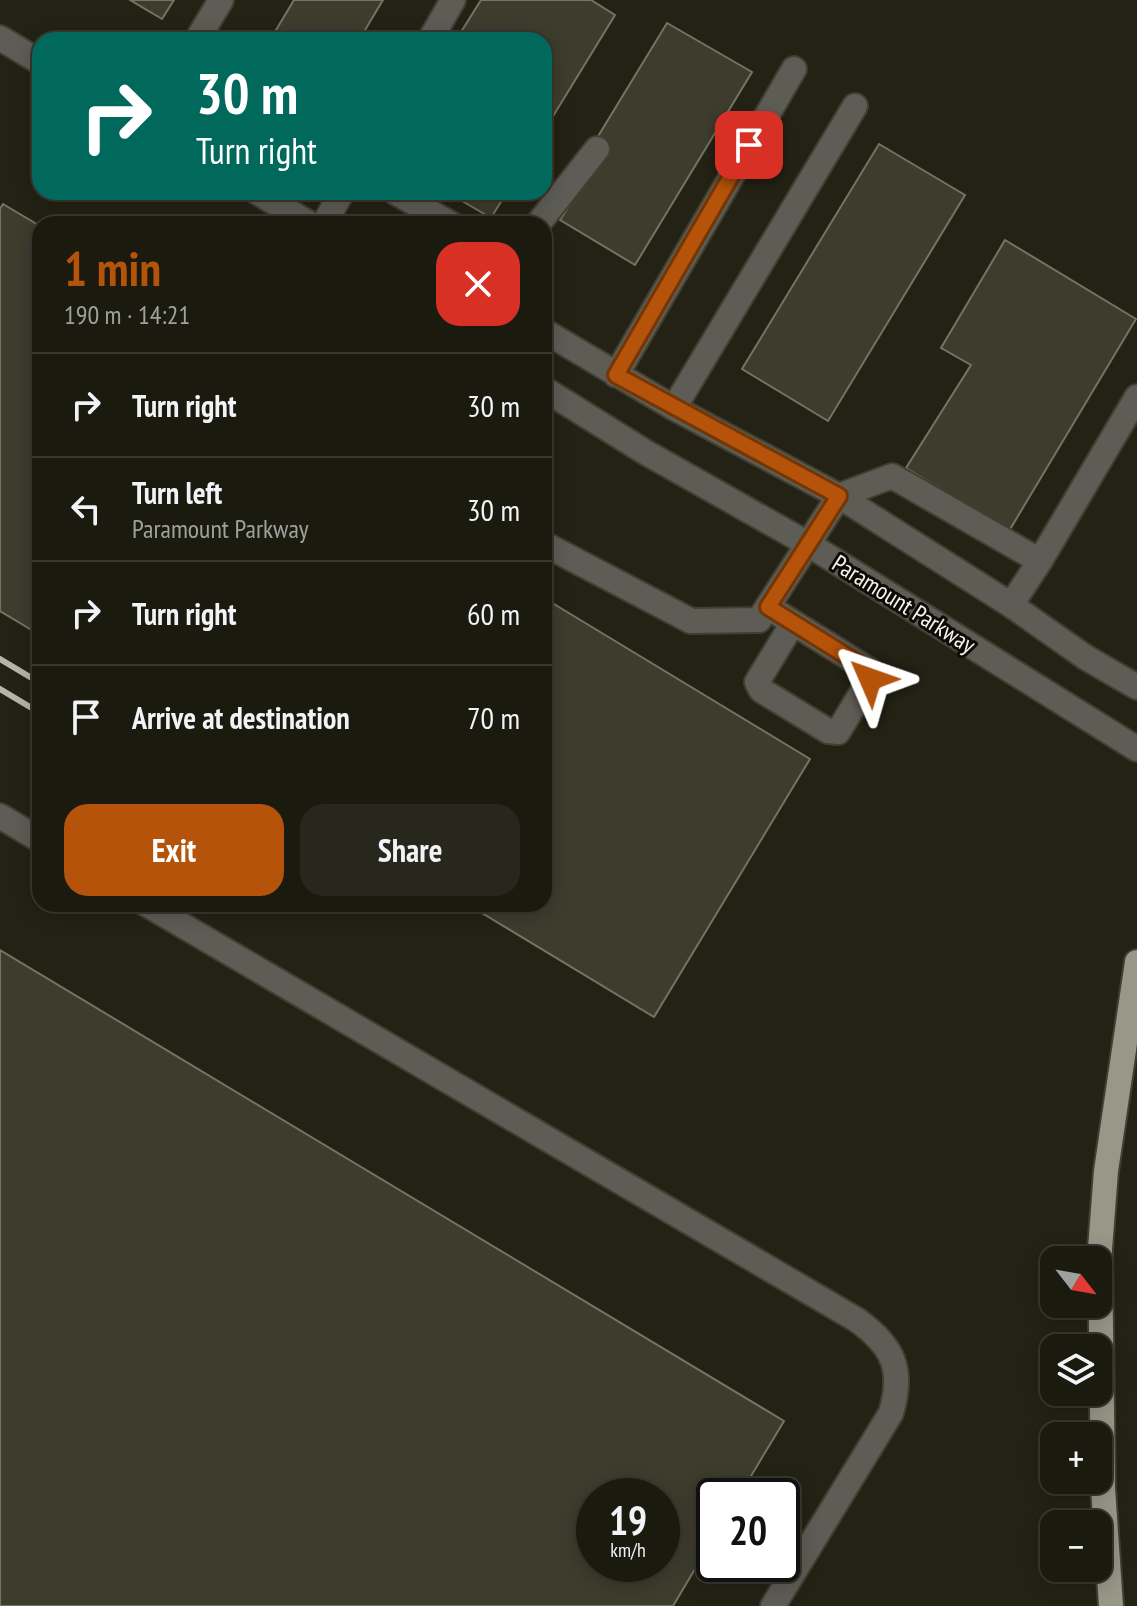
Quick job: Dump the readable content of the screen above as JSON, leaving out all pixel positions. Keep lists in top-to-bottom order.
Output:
{
  "streets": {
    "street": ["Paramount Parkway"]
  },
  "north": "bottom right",
  "page": {
    "turn": ["30 m", "Turn right"],
    "heading": ["1 min", "190 m · 14:21"],
    "list": [
      {
        "name": "Turn right",
        "value": "30 m"
      },
      {
        "name": "Turn left",
        "note": "Paramount Parkway",
        "value": "30 m"
      },
      {
        "name": "Turn right",
        "value": "60 m"
      },
      {
        "name": "Arrive at destination",
        "value": "70 m"
      }
    ],
    "buttons": ["Exit", "Share"],
    "map_buttons": ["+", "−"],
    "speed": "19 km/h",
    "limit": "20"
  }
}
